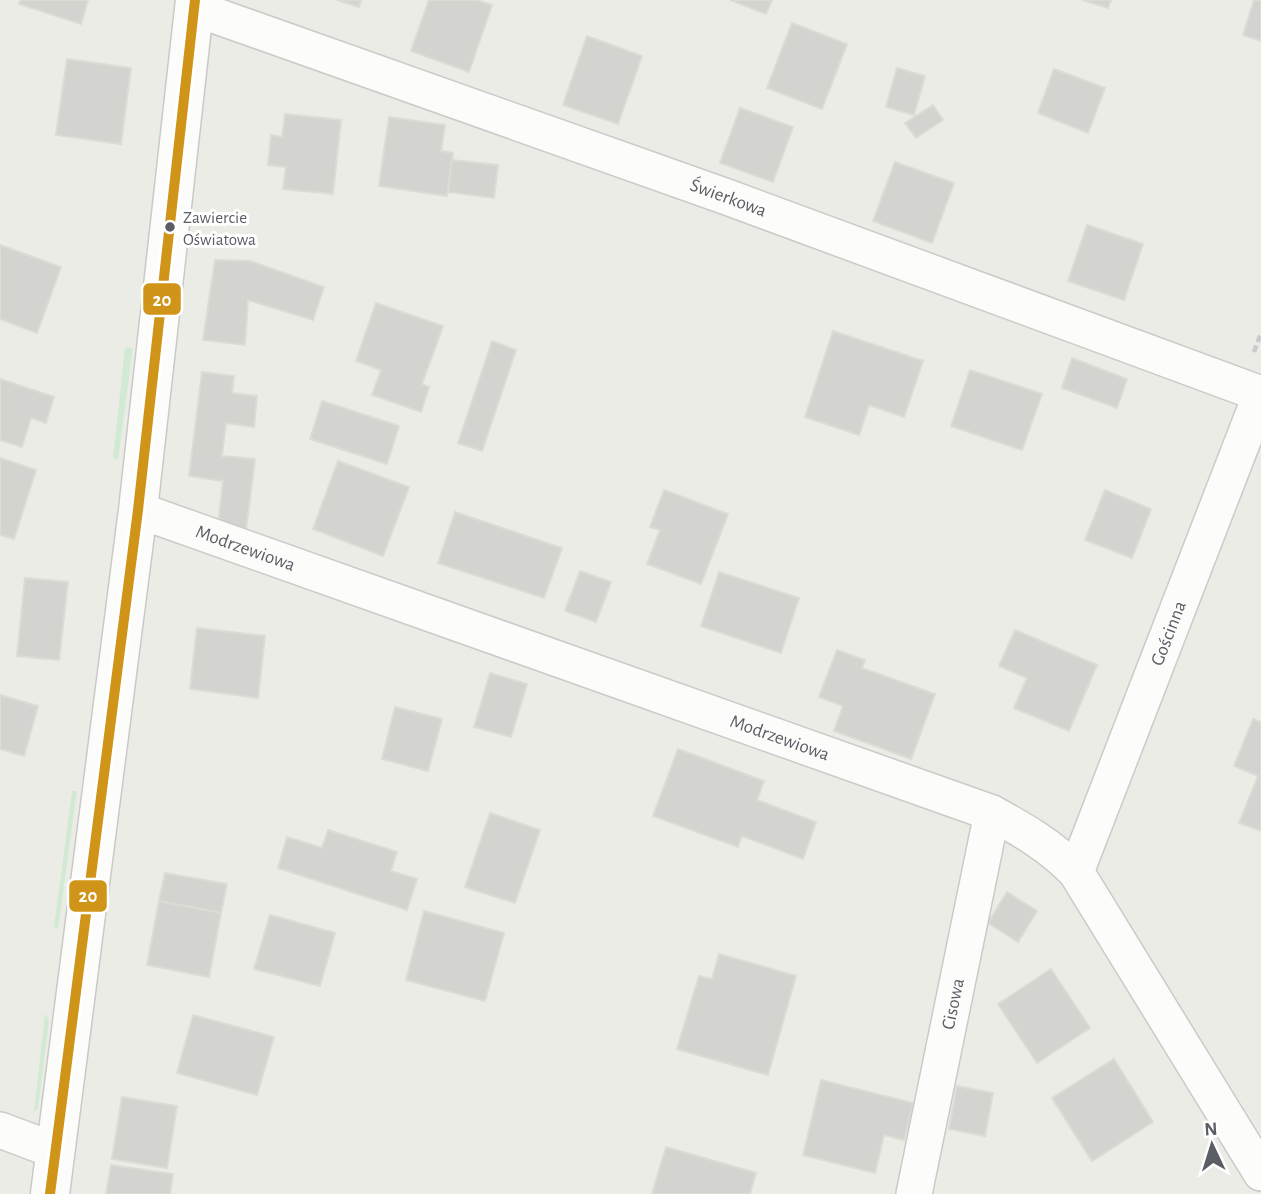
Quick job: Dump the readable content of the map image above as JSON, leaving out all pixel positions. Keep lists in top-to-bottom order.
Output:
{
  "streets": {
    "street": [
      "Świerkowa",
      "Modrzewiowa",
      "Gościnna",
      "Cisowa"
    ]
  },
  "crossings": [
    ["Świerkowa", "Gościnna"],
    ["Modrzewiowa", "Gościnna"],
    ["Modrzewiowa", "Cisowa"]
  ],
  "places": ["Zawiercie Oświatowa"],
  "lines": ["transit line 20"],
  "north": "top"
}
